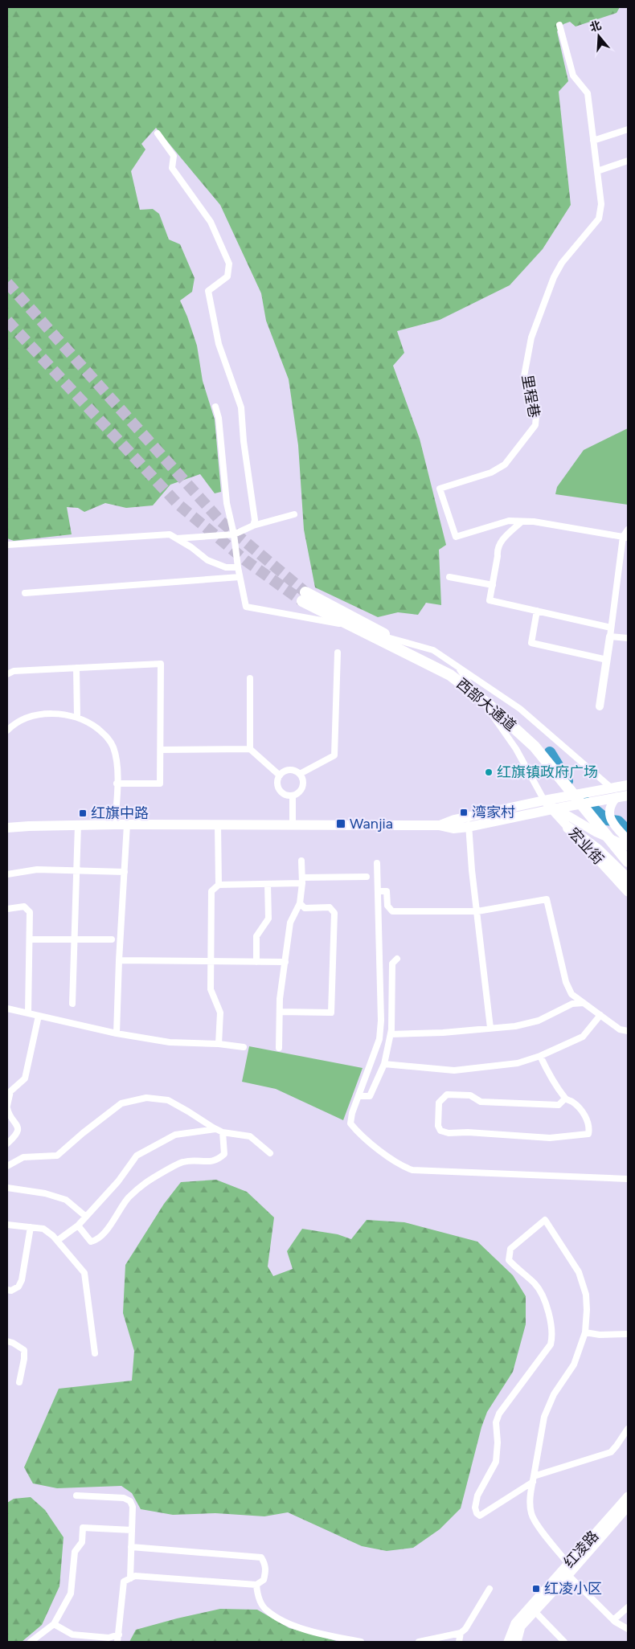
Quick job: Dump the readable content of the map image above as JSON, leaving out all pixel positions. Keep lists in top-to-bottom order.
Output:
{
  "streets": {
    "highway": ["西部大通道"],
    "main road": ["宏业街", "红凌路"],
    "street": ["里程巷"]
  },
  "places": {
    "other": ["红旗镇政府广场"],
    "transit": [
      "湾家村",
      "红旗中路",
      "Wanjia",
      "红凌小区"
    ]
  },
  "north": "top"
}
